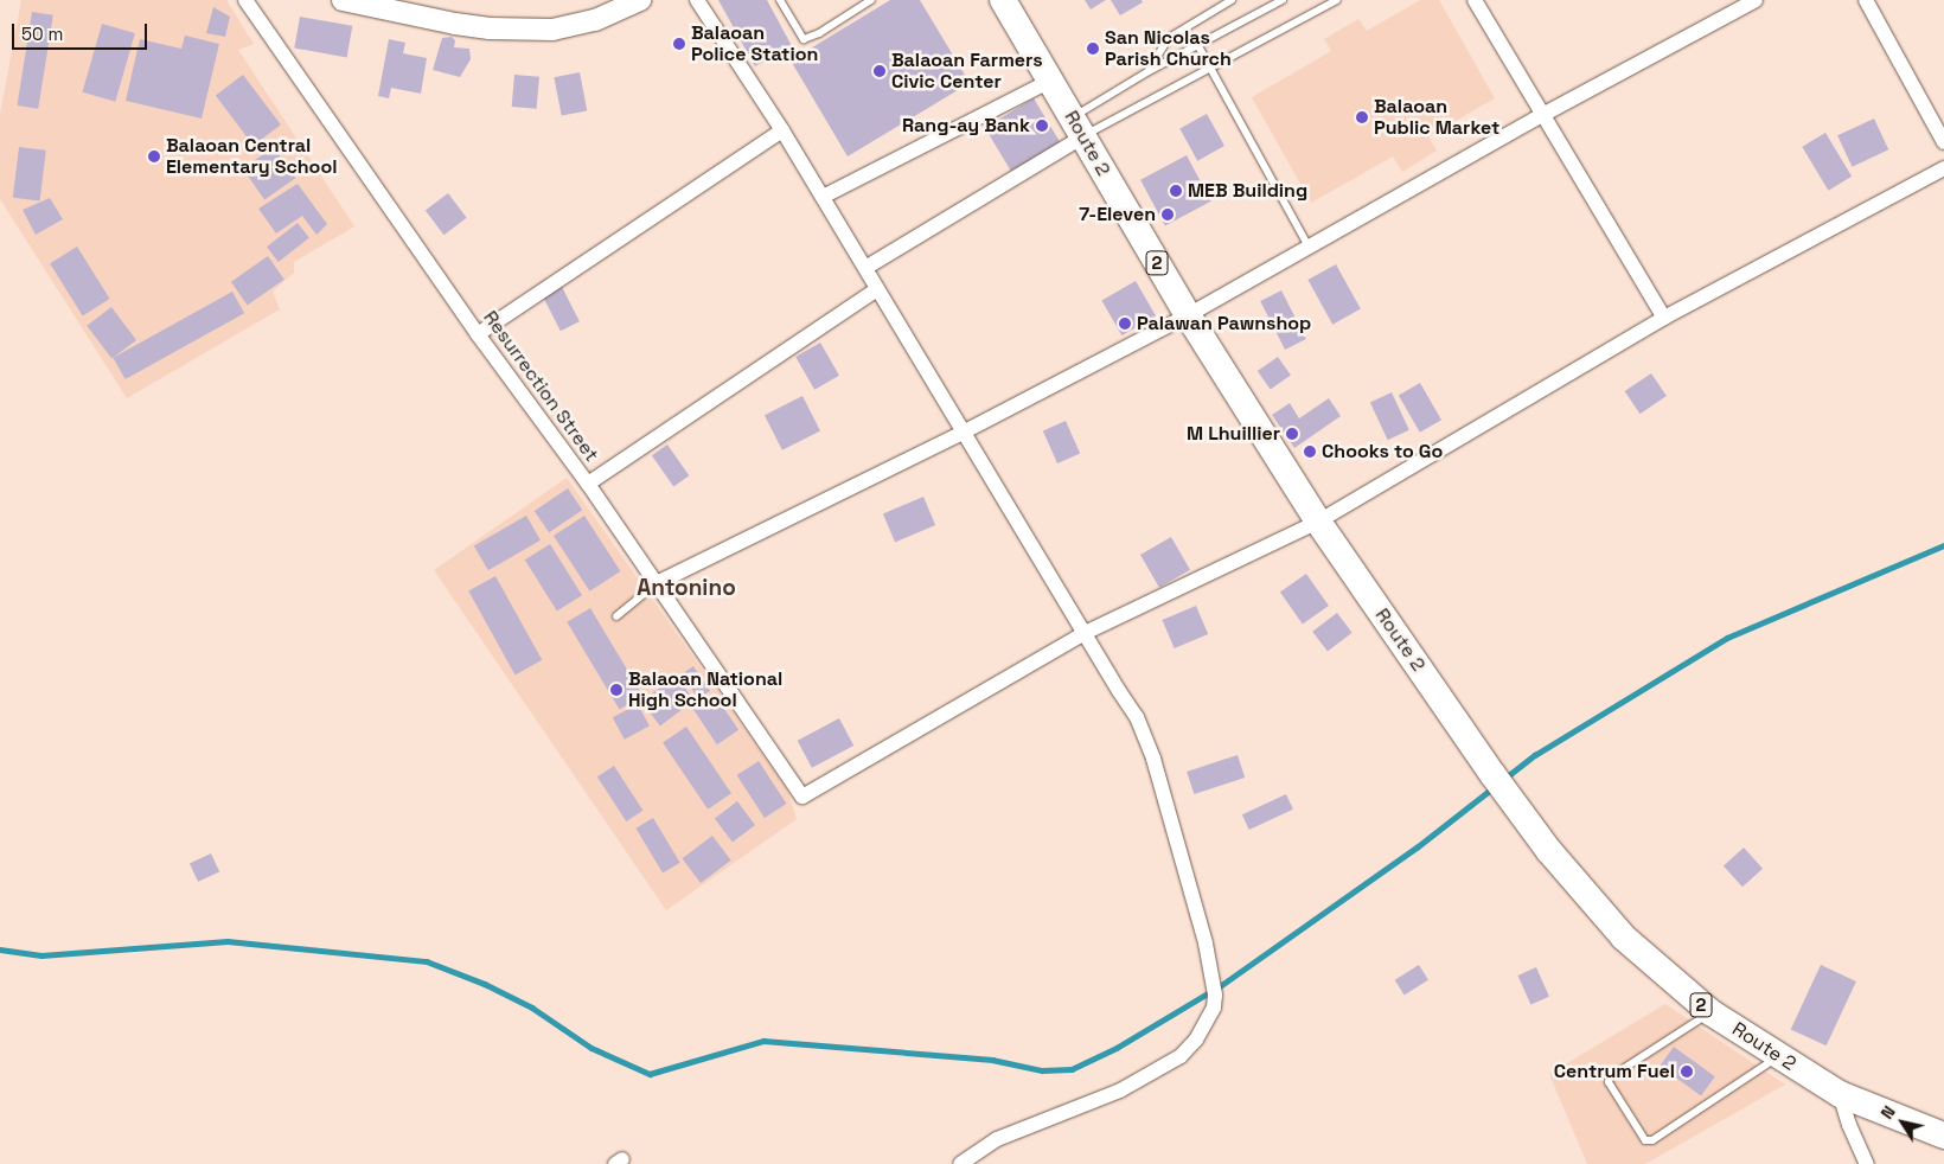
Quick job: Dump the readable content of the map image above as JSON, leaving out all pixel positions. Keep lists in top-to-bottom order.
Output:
{
  "streets": {
    "highway": ["Route 2", "2"],
    "street": ["Resurrection Street"]
  },
  "districts": ["Antonino"],
  "places": [
    "Balaoan Police Station",
    "San Nicolas Parish Church",
    "Balaoan Farmers Civic Center",
    "Balaoan Public Market",
    "Rang-ay Bank",
    "Balaoan Central Elementary School",
    "MEB Building",
    "7-Eleven",
    "Palawan Pawnshop",
    "M Lhuillier",
    "Chooks to Go",
    "Balaoan National High School",
    "Centrum Fuel"
  ],
  "scale_bar": "50 m",
  "north": "top left"
}
